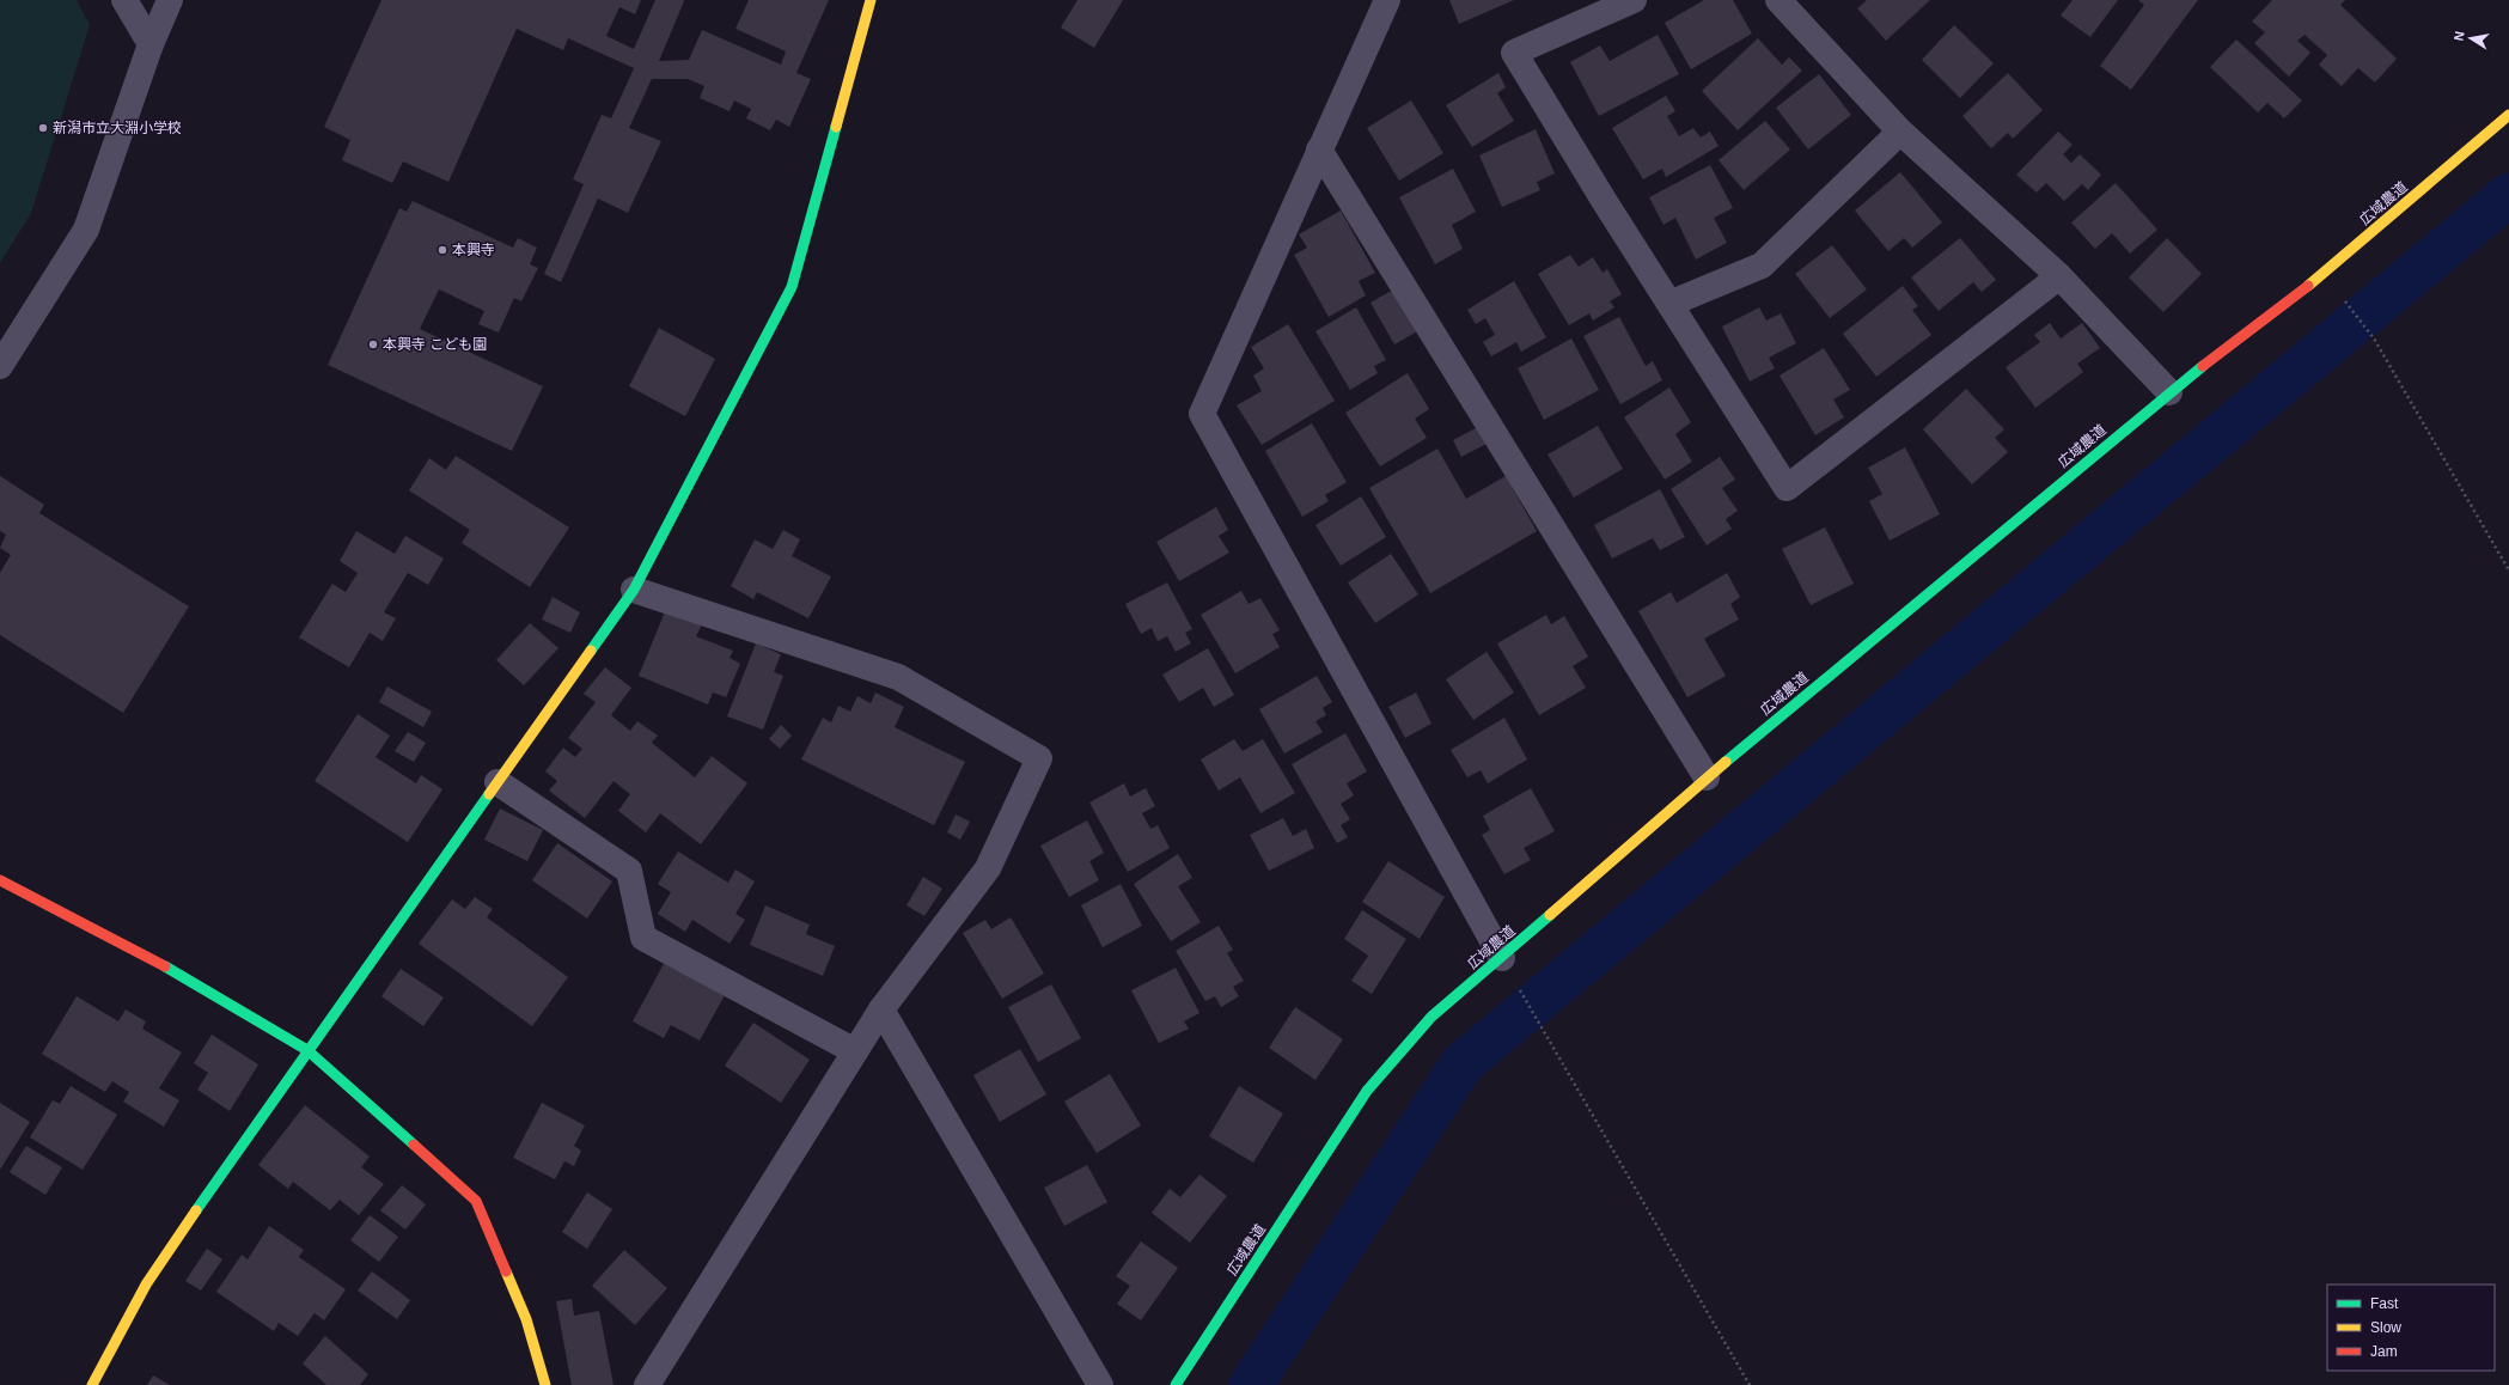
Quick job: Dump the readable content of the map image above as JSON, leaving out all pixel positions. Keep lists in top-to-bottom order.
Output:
{
  "streets": {
    "street": ["広域農道"]
  },
  "places": ["新潟市立大淵小学校", "本興寺", "本興寺 こども園"],
  "legend": ["Fast", "Slow", "Jam"],
  "north": "left"
}
